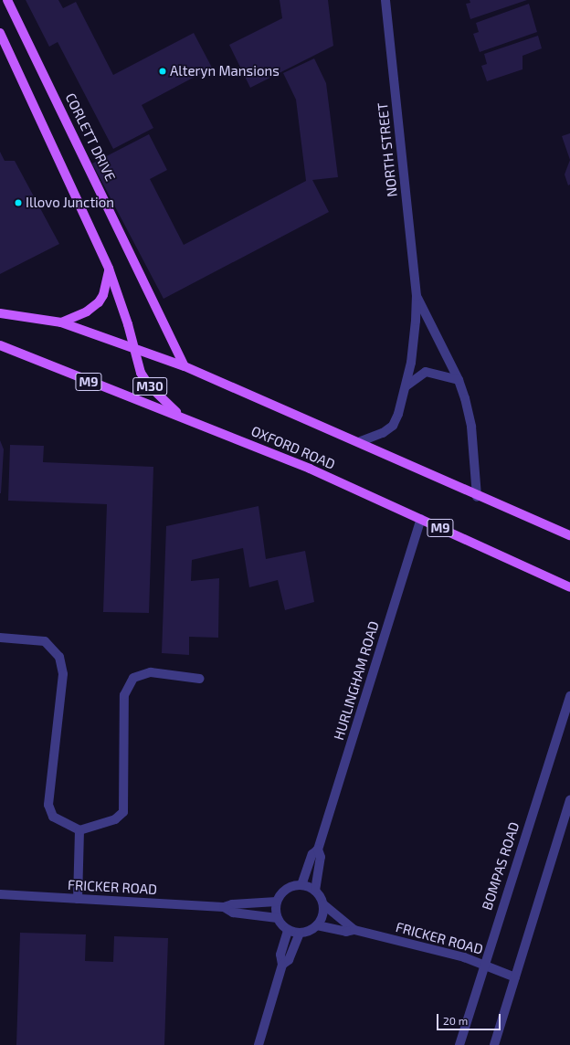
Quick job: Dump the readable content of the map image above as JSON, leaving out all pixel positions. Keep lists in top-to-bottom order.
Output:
{
  "streets": {
    "main road": [
      "CORLETT DRIVE",
      "M9",
      "M30",
      "OXFORD ROAD"
    ],
    "street": [
      "NORTH STREET",
      "HURLINGHAM ROAD",
      "BOMPAS ROAD",
      "FRICKER ROAD"
    ]
  },
  "crossings": [
    ["M30", "OXFORD ROAD"],
    ["OXFORD ROAD", "HURLINGHAM ROAD"],
    ["HURLINGHAM ROAD", "FRICKER ROAD"],
    ["BOMPAS ROAD", "FRICKER ROAD"]
  ],
  "places": ["Alteryn Mansions", "Illovo Junction"],
  "scale_bar": "20 m"
}
